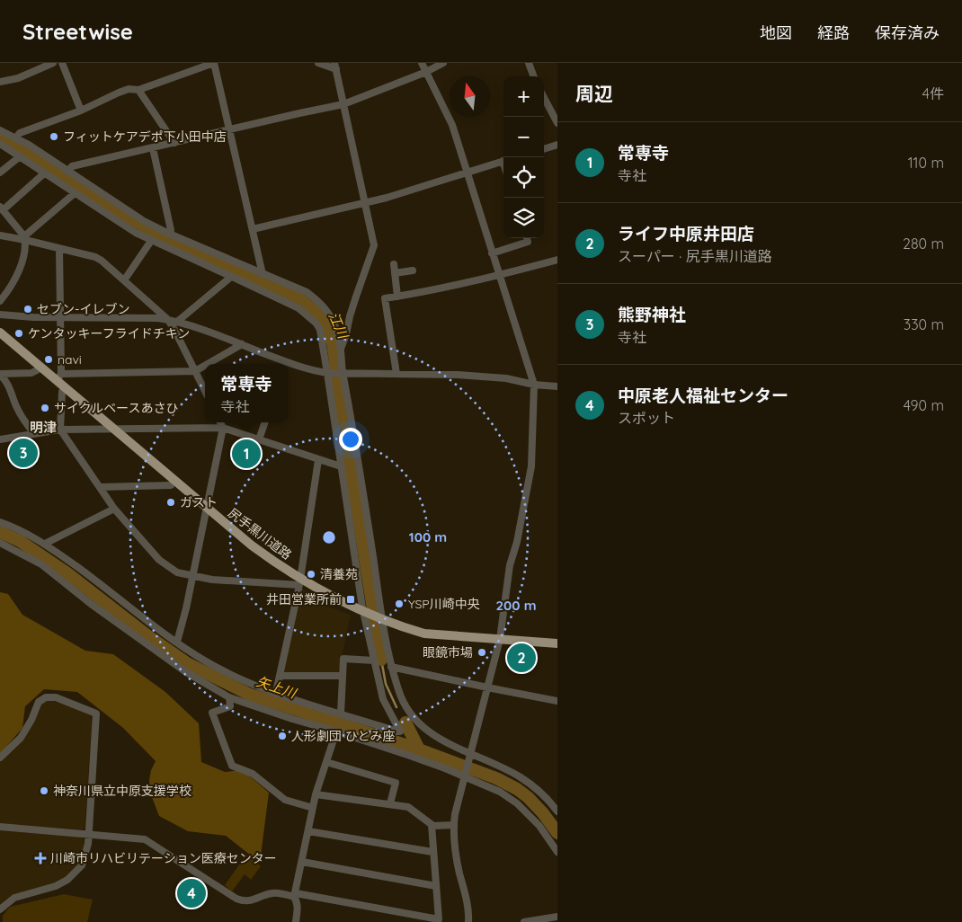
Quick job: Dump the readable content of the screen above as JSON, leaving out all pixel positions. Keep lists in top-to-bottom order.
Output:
{
  "streets": {
    "main road": ["尻手黒川道路"]
  },
  "districts": ["明津"],
  "water": ["江川", "矢上川"],
  "places": {
    "other": [
      "フィットケアデポ下小田中店",
      "セブン-イレブン",
      "ケンタッキーフライドチキン",
      "navi",
      "サイクルベースあさひ",
      "ガスト",
      "清養苑",
      "YSP川崎中央",
      "眼鏡市場",
      "人形劇団 ひとみ座",
      "神奈川県立中原支援学校"
    ],
    "transit": ["井田営業所前"],
    "health": ["川崎市リハビリテーション医療センター"]
  },
  "north": "top",
  "page": {
    "header": "Streetwise",
    "nav": ["地図", "経路", "保存済み"],
    "heading": ["周辺", "4件"],
    "map_buttons": ["+", "−"],
    "list": [
      {
        "mark": "1",
        "name": "常専寺",
        "note": "寺社",
        "value": "110 m"
      },
      {
        "mark": "2",
        "name": "ライフ中原井田店",
        "note": "スーパー · 尻手黒川道路",
        "value": "280 m"
      },
      {
        "mark": "3",
        "name": "熊野神社",
        "note": "寺社",
        "value": "330 m"
      },
      {
        "mark": "4",
        "name": "中原老人福祉センター",
        "note": "スポット",
        "value": "490 m"
      }
    ],
    "popup": ["常専寺", "寺社"],
    "pins": [
      "3",
      "1",
      "2",
      "4"
    ]
  },
  "rings": ["100 m", "200 m"]
}
